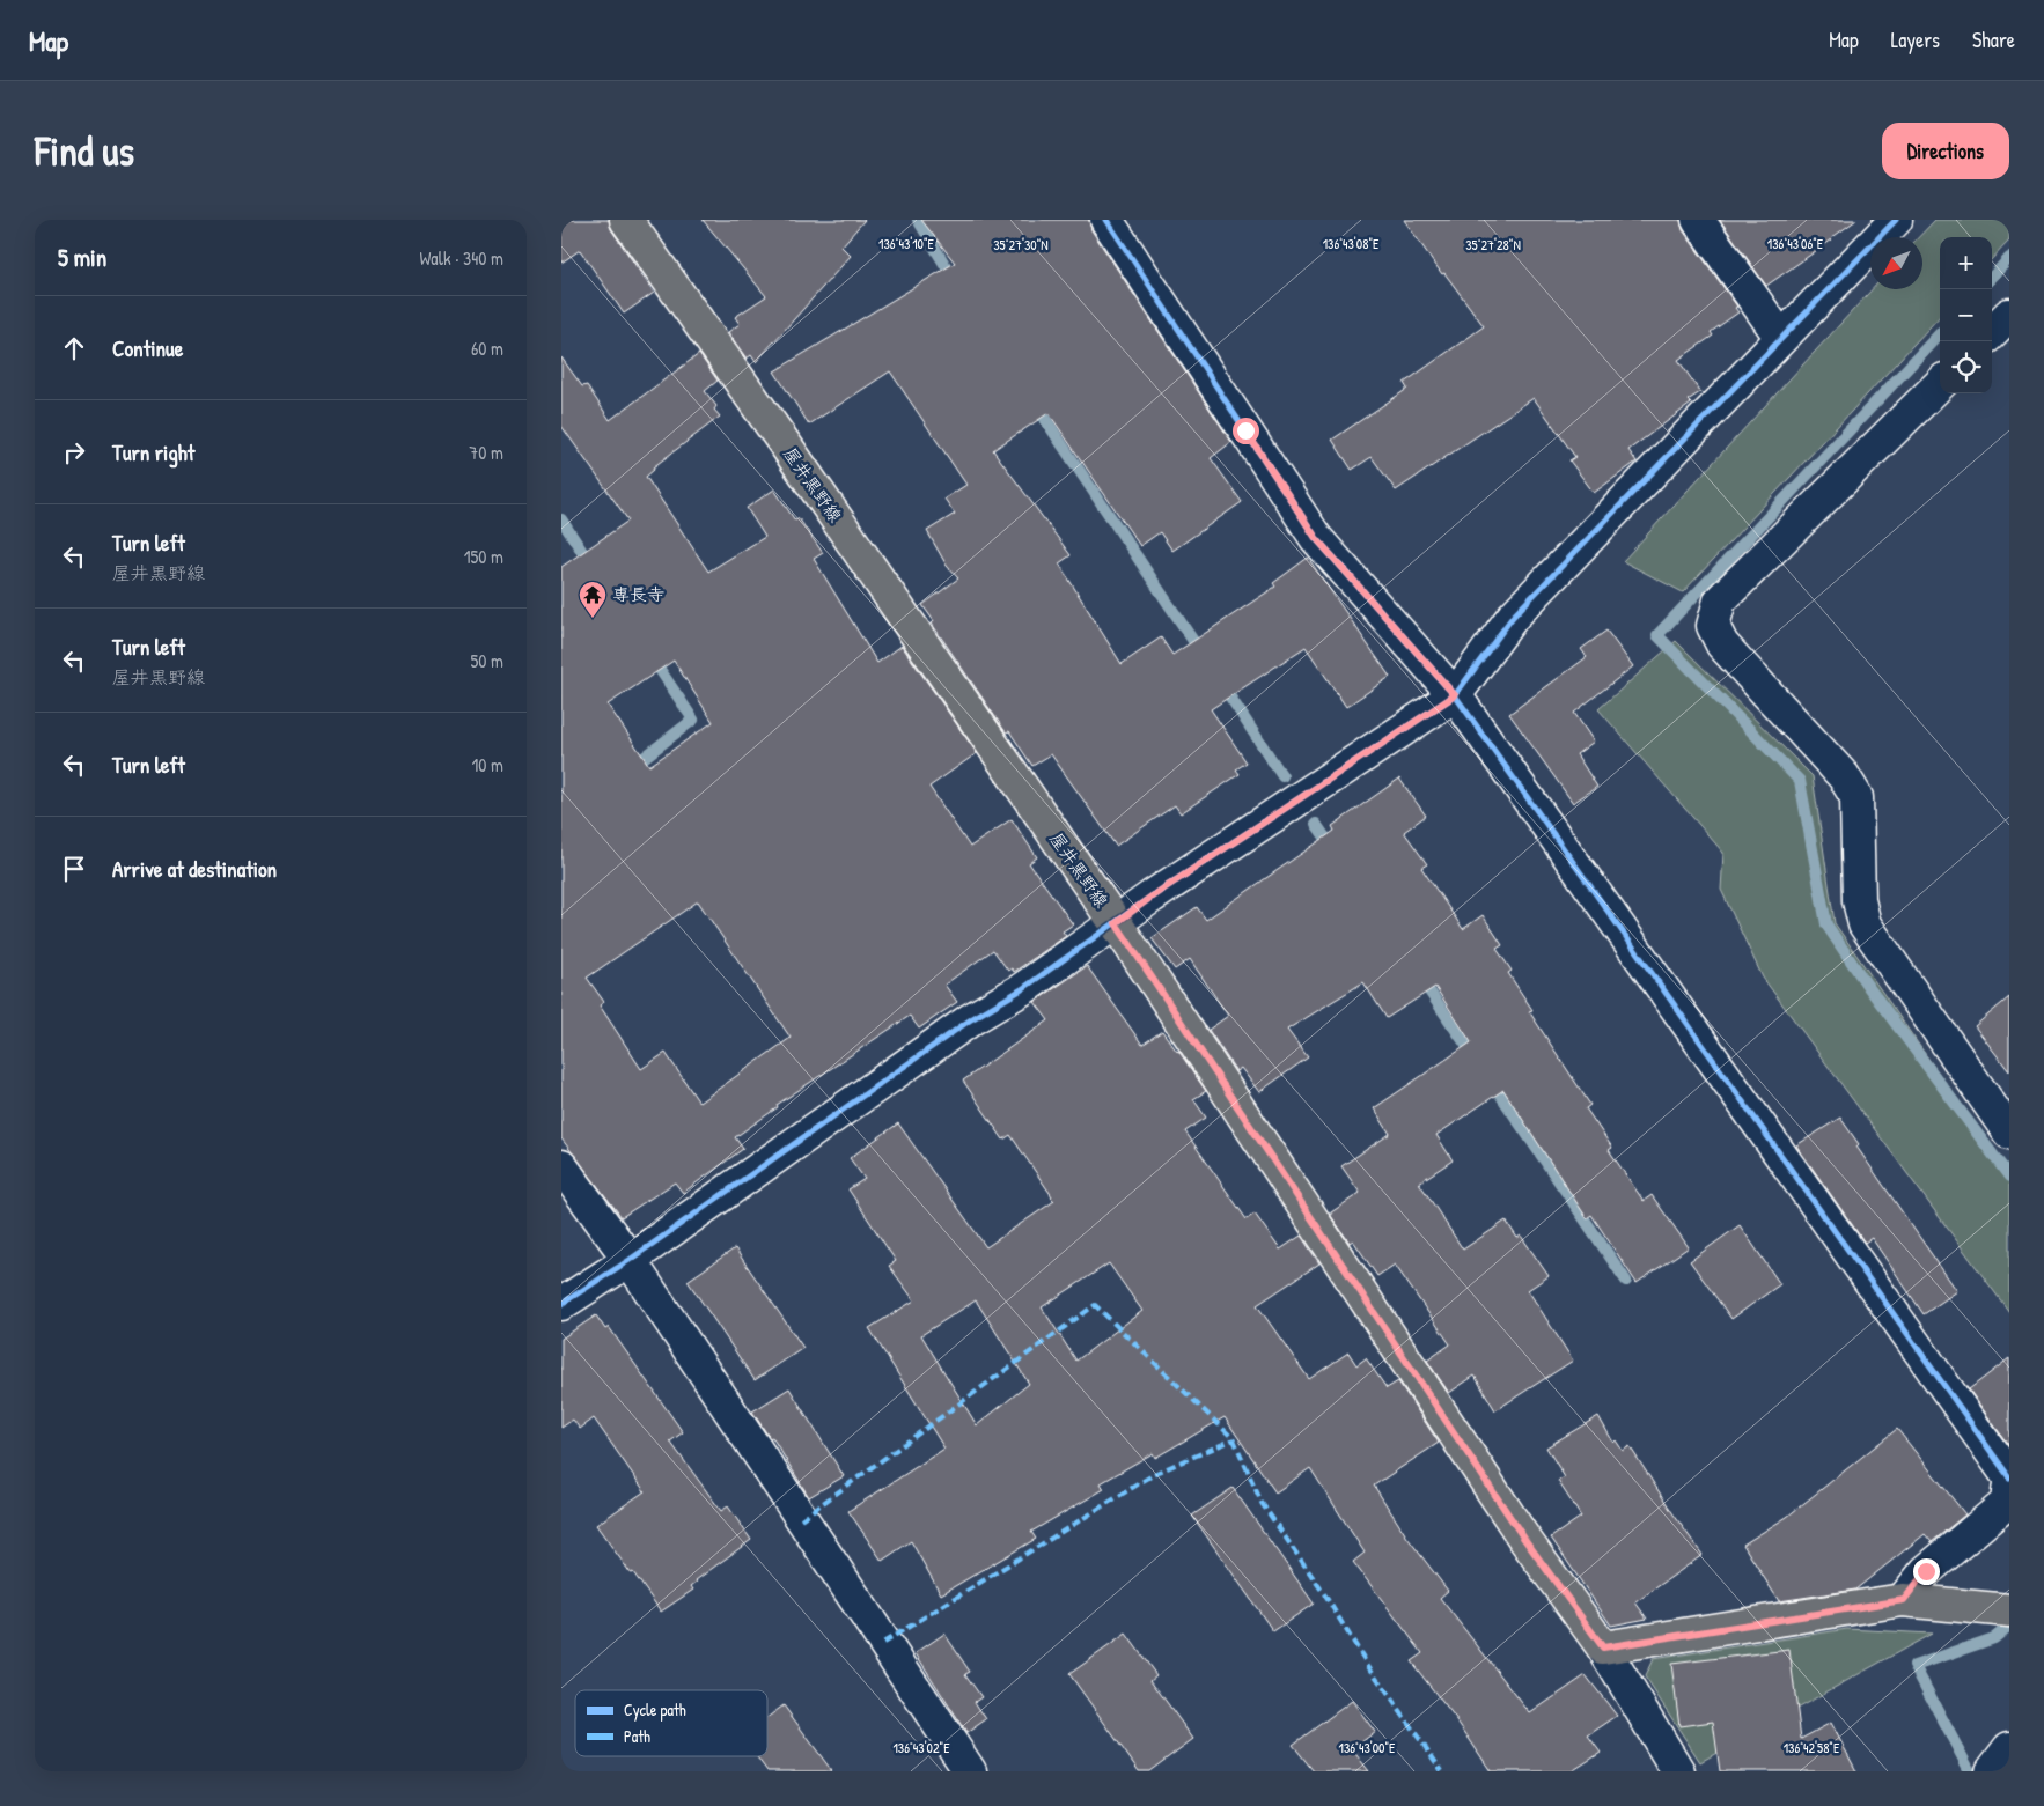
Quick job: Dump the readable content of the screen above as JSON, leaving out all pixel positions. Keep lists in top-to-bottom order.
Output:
{
  "streets": {
    "main road": ["屋井黒野線"]
  },
  "places": {
    "temple": ["専長寺"]
  },
  "legend": ["Cycle path", "Path"],
  "north": "bottom left",
  "page": {
    "header": "Map",
    "nav": ["Map", "Layers", "Share"],
    "buttons": "Directions",
    "title": "Find us",
    "heading": ["5 min", "Walk · 340 m"],
    "map_buttons": ["+", "−"],
    "list": [
      ["Continue", "60 m"],
      ["Turn right", "70 m"],
      ["Turn left", "屋井黒野線", "150 m"],
      ["Turn left", "屋井黒野線", "50 m"],
      ["Turn left", "10 m"],
      "Arrive at destination"
    ]
  },
  "coordinates": [
    "136°43'10\"E",
    "136°43'08\"E",
    "136°43'06\"E",
    "35°27'30\"N",
    "35°27'28\"N",
    "136°43'02\"E",
    "136°43'00\"E",
    "136°42'58\"E"
  ]
}
